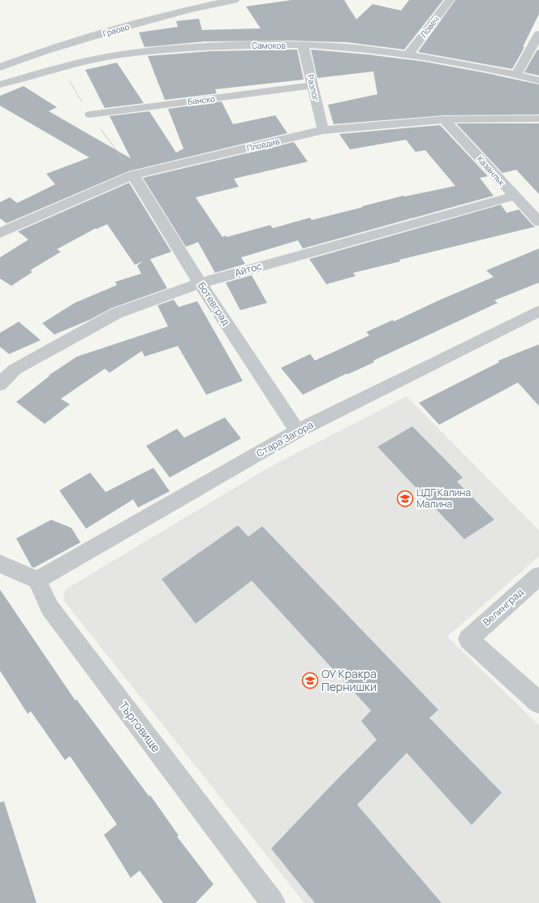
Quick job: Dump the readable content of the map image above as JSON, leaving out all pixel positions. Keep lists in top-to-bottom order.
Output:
{
  "streets": {
    "street": [
      "Ловеч",
      "Граово",
      "Самоков",
      "Разлог",
      "Банско",
      "Пловдив",
      "Казанлък",
      "Айтос",
      "Ботевград",
      "Стара Загора",
      "Велинград",
      "Търговище"
    ]
  },
  "crossings": [
    ["Ловеч", "Самоков"],
    ["Самоков", "Разлог"],
    ["Разлог", "Банско"],
    ["Разлог", "Пловдив"],
    ["Пловдив", "Казанлък"],
    ["Пловдив", "Ботевград"],
    ["Казанлък", "Айтос"],
    ["Айтос", "Ботевград"],
    ["Ботевград", "Стара Загора"],
    ["Стара Загора", "Търговище"]
  ],
  "places": {
    "school or university": ["ЦДГ Калина Малина", "ОУ Кракра Пернишки"]
  }
}
